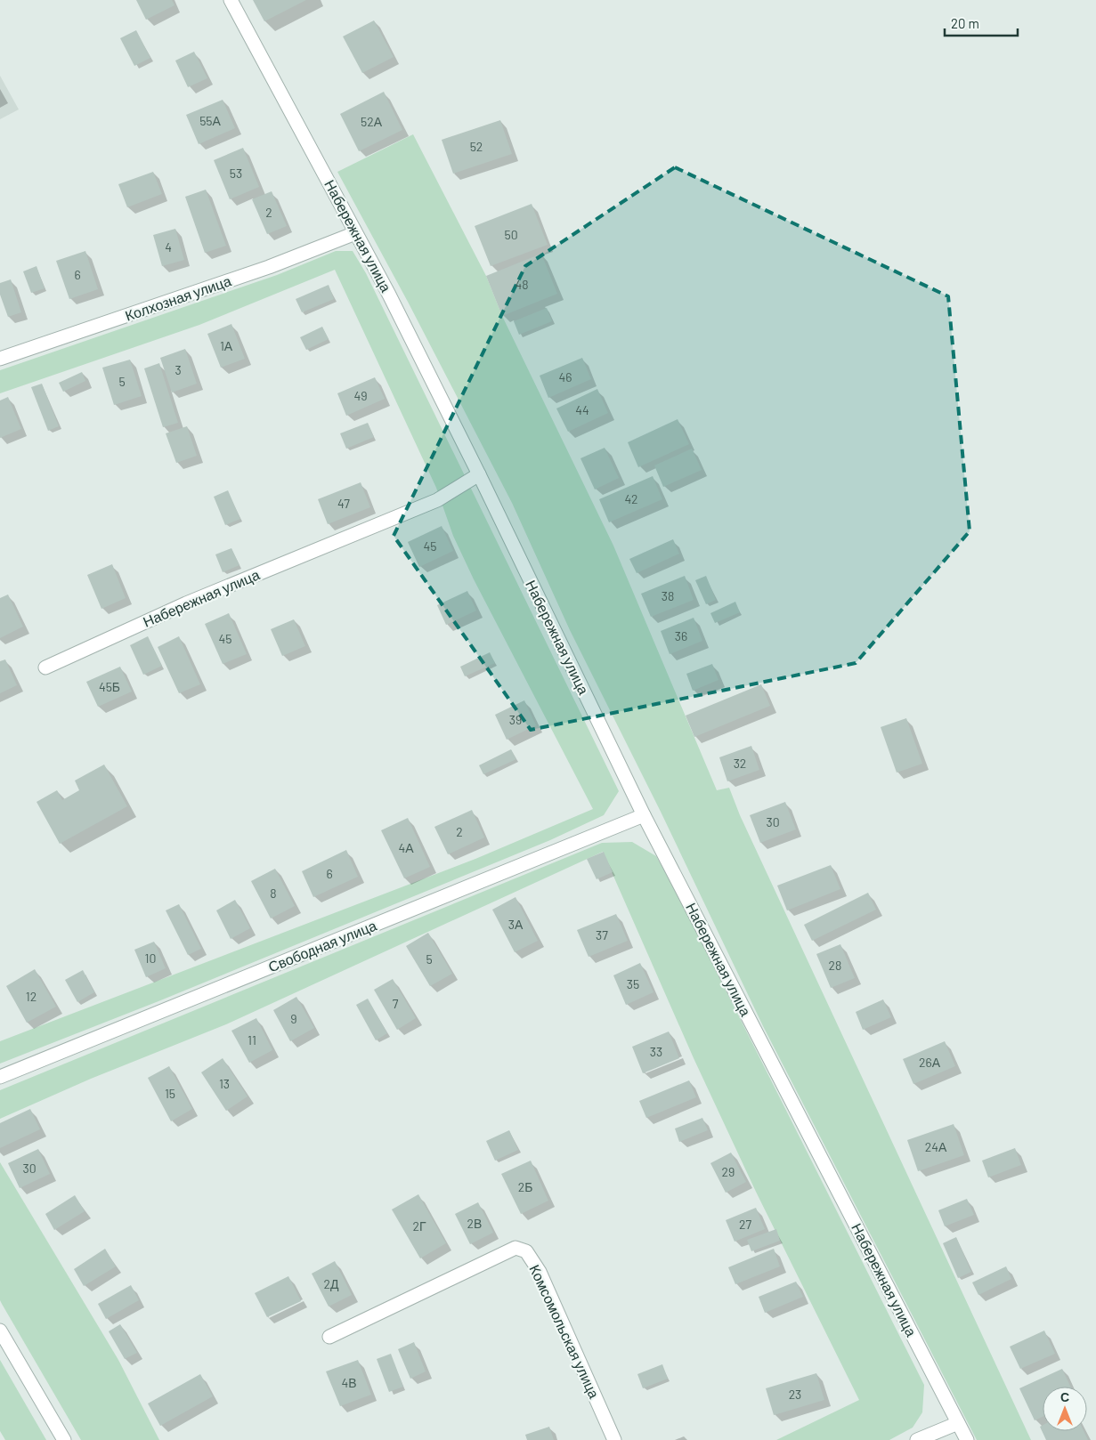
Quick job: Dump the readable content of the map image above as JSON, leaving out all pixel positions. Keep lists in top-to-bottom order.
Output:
{
  "streets": {
    "street": [
      "Набережная улица",
      "Колхозная улица",
      "Свободная улица",
      "Комсомольская улица"
    ]
  },
  "crossings": [
    ["Набережная улица", "Колхозная улица"],
    ["Набережная улица", "Свободная улица"]
  ],
  "house_numbers": [
    "55А",
    "52А",
    "52",
    "53",
    "2",
    "50",
    "4",
    "6",
    "48",
    "1А",
    "3",
    "46",
    "5",
    "49",
    "44",
    "42",
    "47",
    "45",
    "38",
    "36",
    "45",
    "45Б",
    "39",
    "32",
    "30",
    "2",
    "4А",
    "6",
    "8",
    "3А",
    "37",
    "10",
    "5",
    "28",
    "35",
    "12",
    "7",
    "9",
    "11",
    "33",
    "26А",
    "13",
    "15",
    "24А",
    "30",
    "29",
    "2Б",
    "2В",
    "27",
    "2Г",
    "2Д",
    "4В",
    "23"
  ],
  "scale_bar": "20 m",
  "north": "top"
}
